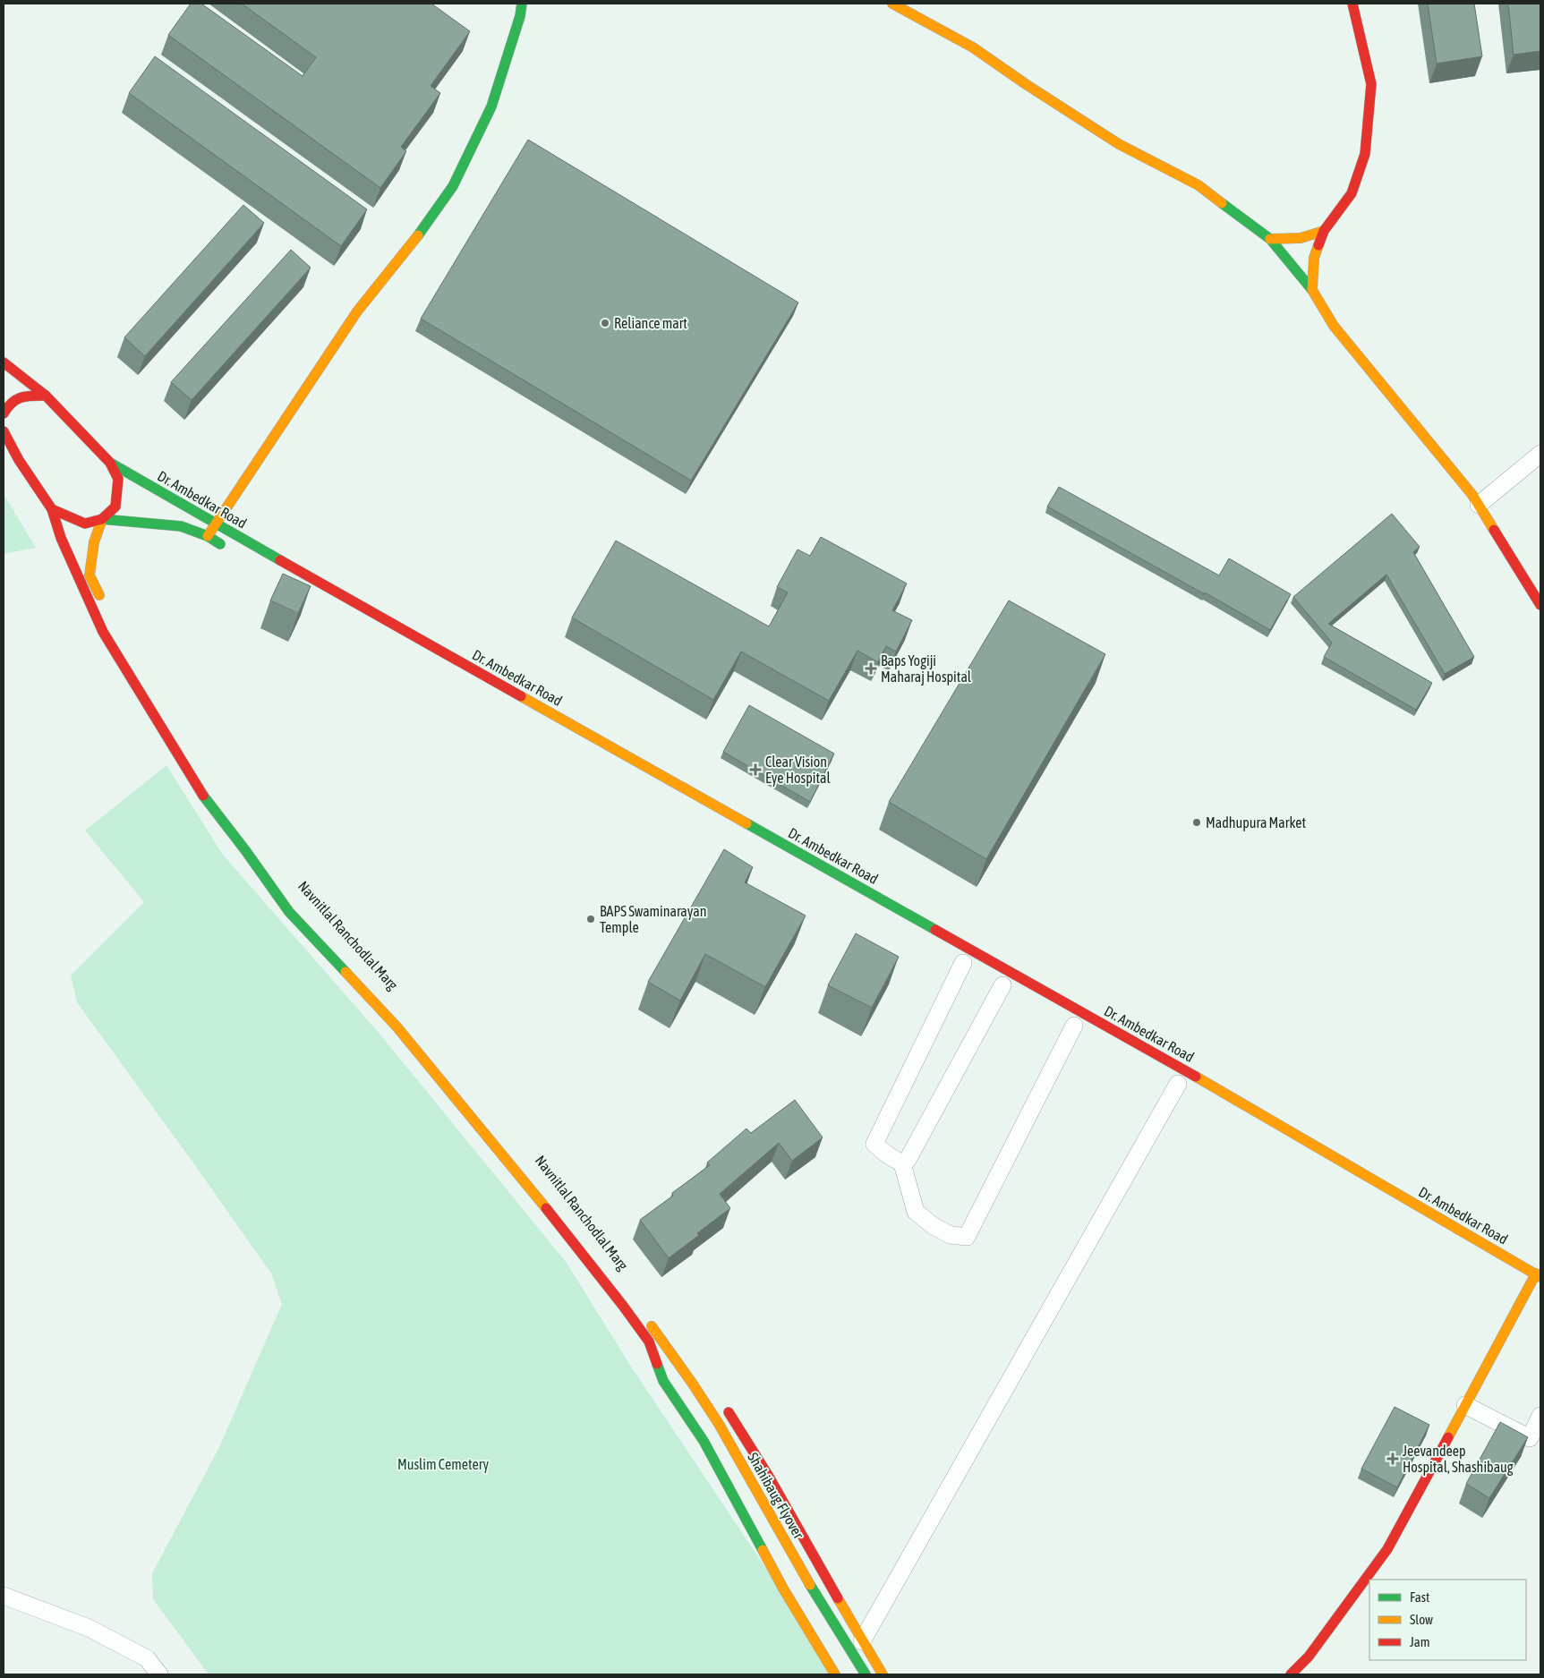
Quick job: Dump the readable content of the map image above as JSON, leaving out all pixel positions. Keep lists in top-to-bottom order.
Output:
{
  "streets": {
    "main road": ["Dr. Ambedkar Road", "Shahibaug Flyover"]
  },
  "parks": ["Muslim Cemetery"],
  "places": {
    "other": ["Reliance mart", "Madhupura Market", "BAPS Swaminarayan Temple"],
    "health": ["Baps Yogiji Maharaj Hospital", "Clear Vision Eye Hospital", "Jeevandeep Hospital, Shashibaug"]
  },
  "legend": ["Fast", "Slow", "Jam"]
}
